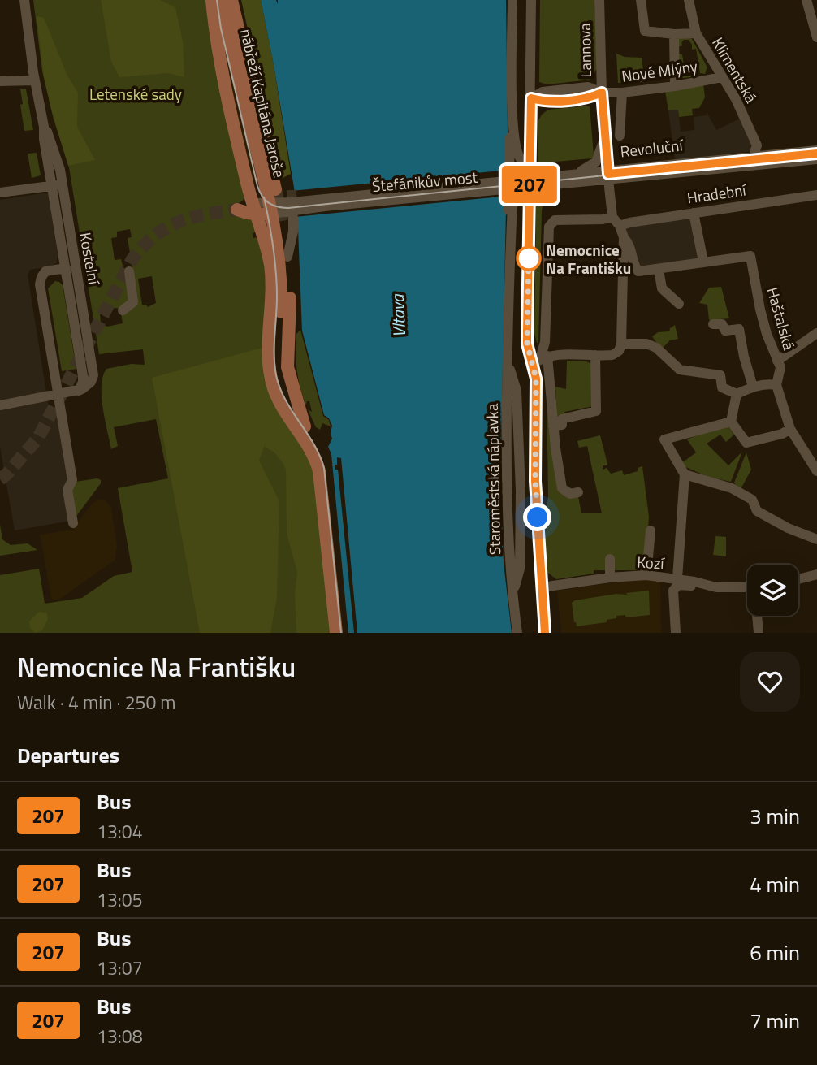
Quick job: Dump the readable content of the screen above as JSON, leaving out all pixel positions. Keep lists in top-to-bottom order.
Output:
{
  "streets": {
    "main road": ["nábřeží Kapitána Jaroše"],
    "street": [
      "Lannova",
      "Klimentská",
      "Nové Mlýny",
      "Revoluční",
      "Štefánikův most",
      "Hradební",
      "Kostelní",
      "Haštalská",
      "Staroměstská náplavka",
      "Kozí"
    ]
  },
  "crossings": [
    ["Lannova", "Nové Mlýny"],
    ["Lannova", "Revoluční"],
    ["Lannova", "Štefánikův most"],
    ["Klimentská", "Nové Mlýny"],
    ["Klimentská", "Revoluční"],
    ["nábřeží Kapitána Jaroše", "Štefánikův most"],
    ["Revoluční", "Štefánikův most"]
  ],
  "water": ["Vltava"],
  "parks": ["Letenské sady"],
  "places": ["Nemocnice Na Františku"],
  "lines": ["bus line 207"],
  "page": {
    "on_map": "207",
    "heading": [
      ["Nemocnice Na Františku", "Walk · 4 min · 250 m"],
      "Departures"
    ],
    "list": [
      {
        "mark": "207",
        "name": "Bus",
        "note": "13:04",
        "value": "3 min"
      },
      {
        "mark": "207",
        "name": "Bus",
        "note": "13:05",
        "value": "4 min"
      },
      {
        "mark": "207",
        "name": "Bus",
        "note": "13:07",
        "value": "6 min"
      },
      {
        "mark": "207",
        "name": "Bus",
        "note": "13:08",
        "value": "7 min"
      }
    ]
  }
}
